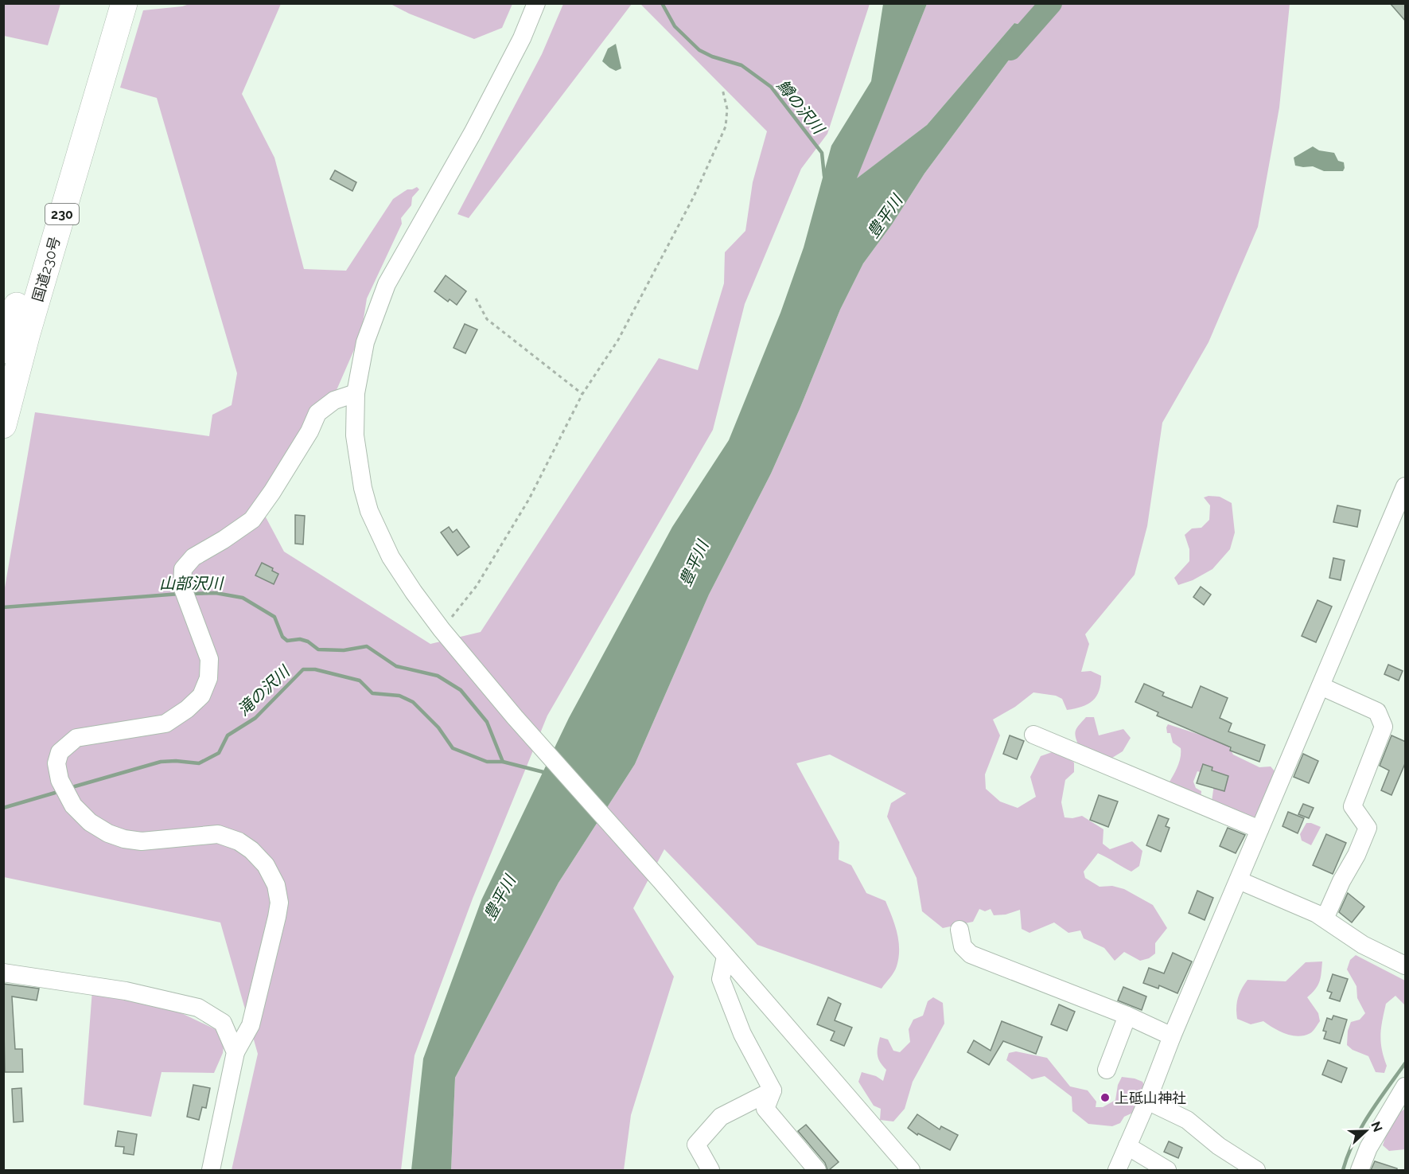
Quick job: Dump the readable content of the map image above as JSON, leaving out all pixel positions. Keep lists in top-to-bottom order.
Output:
{
  "streets": {
    "highway": ["230", "国道230号"]
  },
  "water": [
    "鱒の沢川",
    "豊平川",
    "山部沢川",
    "滝の沢川"
  ],
  "places": ["上砥山神社"],
  "north": "right"
}
